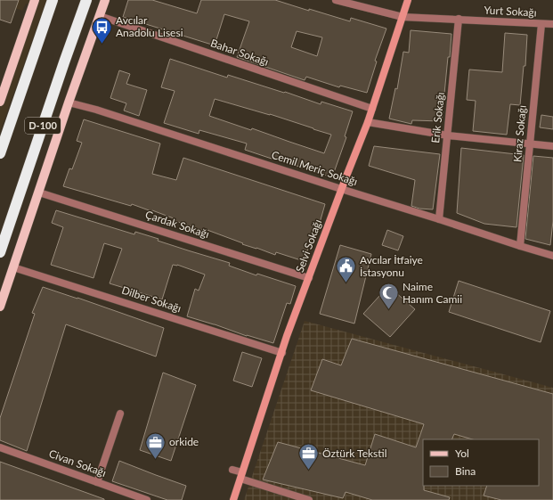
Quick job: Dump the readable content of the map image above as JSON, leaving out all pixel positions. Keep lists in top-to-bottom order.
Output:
{
  "streets": {
    "highway": ["D-100"],
    "street": [
      "Yurt Sokağı",
      "Bahar Sokağı",
      "Erik Sokağı",
      "Kiraz Sokağı",
      "Cemil Meriç Sokağı",
      "Çardak Sokağı",
      "Selvi Sokağı",
      "Dilber Sokağı",
      "Civan Sokağı"
    ]
  },
  "crossings": [
    ["Yurt Sokağı", "Erik Sokağı"],
    ["Yurt Sokağı", "Kiraz Sokağı"],
    ["Yurt Sokağı", "Selvi Sokağı"],
    ["Bahar Sokağı", "Selvi Sokağı"],
    ["Erik Sokağı", "Cemil Meriç Sokağı"],
    ["Kiraz Sokağı", "Cemil Meriç Sokağı"],
    ["Cemil Meriç Sokağı", "Selvi Sokağı"],
    ["Çardak Sokağı", "Selvi Sokağı"],
    ["Selvi Sokağı", "Dilber Sokağı"]
  ],
  "places": {
    "bus stop": ["Avcılar Anadolu Lisesi"],
    "public building": ["Avcılar İtfaiye İstasyonu"],
    "mosque": ["Naime Hanım Camii"],
    "office": ["orkide", "Öztürk Tekstil"]
  },
  "legend": ["Yol", "Bina"]
}
